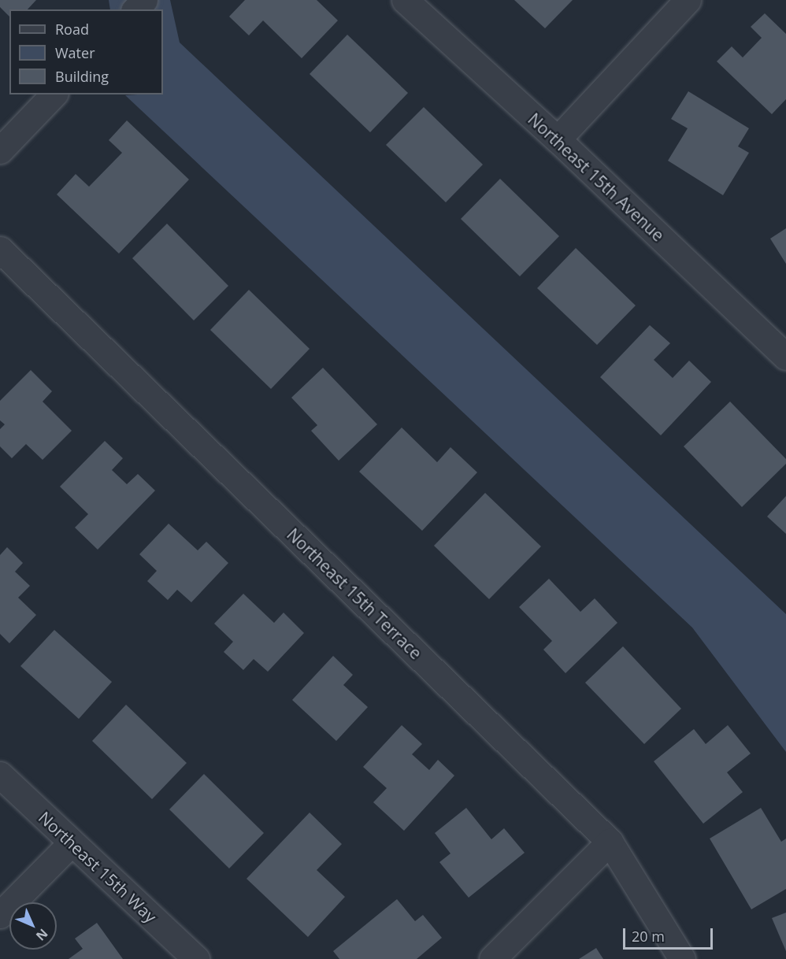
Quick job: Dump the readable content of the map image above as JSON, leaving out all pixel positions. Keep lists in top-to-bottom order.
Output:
{
  "streets": {
    "street": ["Northeast 15th Avenue", "Northeast 15th Terrace", "Northeast 15th Way"]
  },
  "legend": ["Road", "Water", "Building"],
  "scale_bar": "20 m",
  "north": "bottom right"
}
